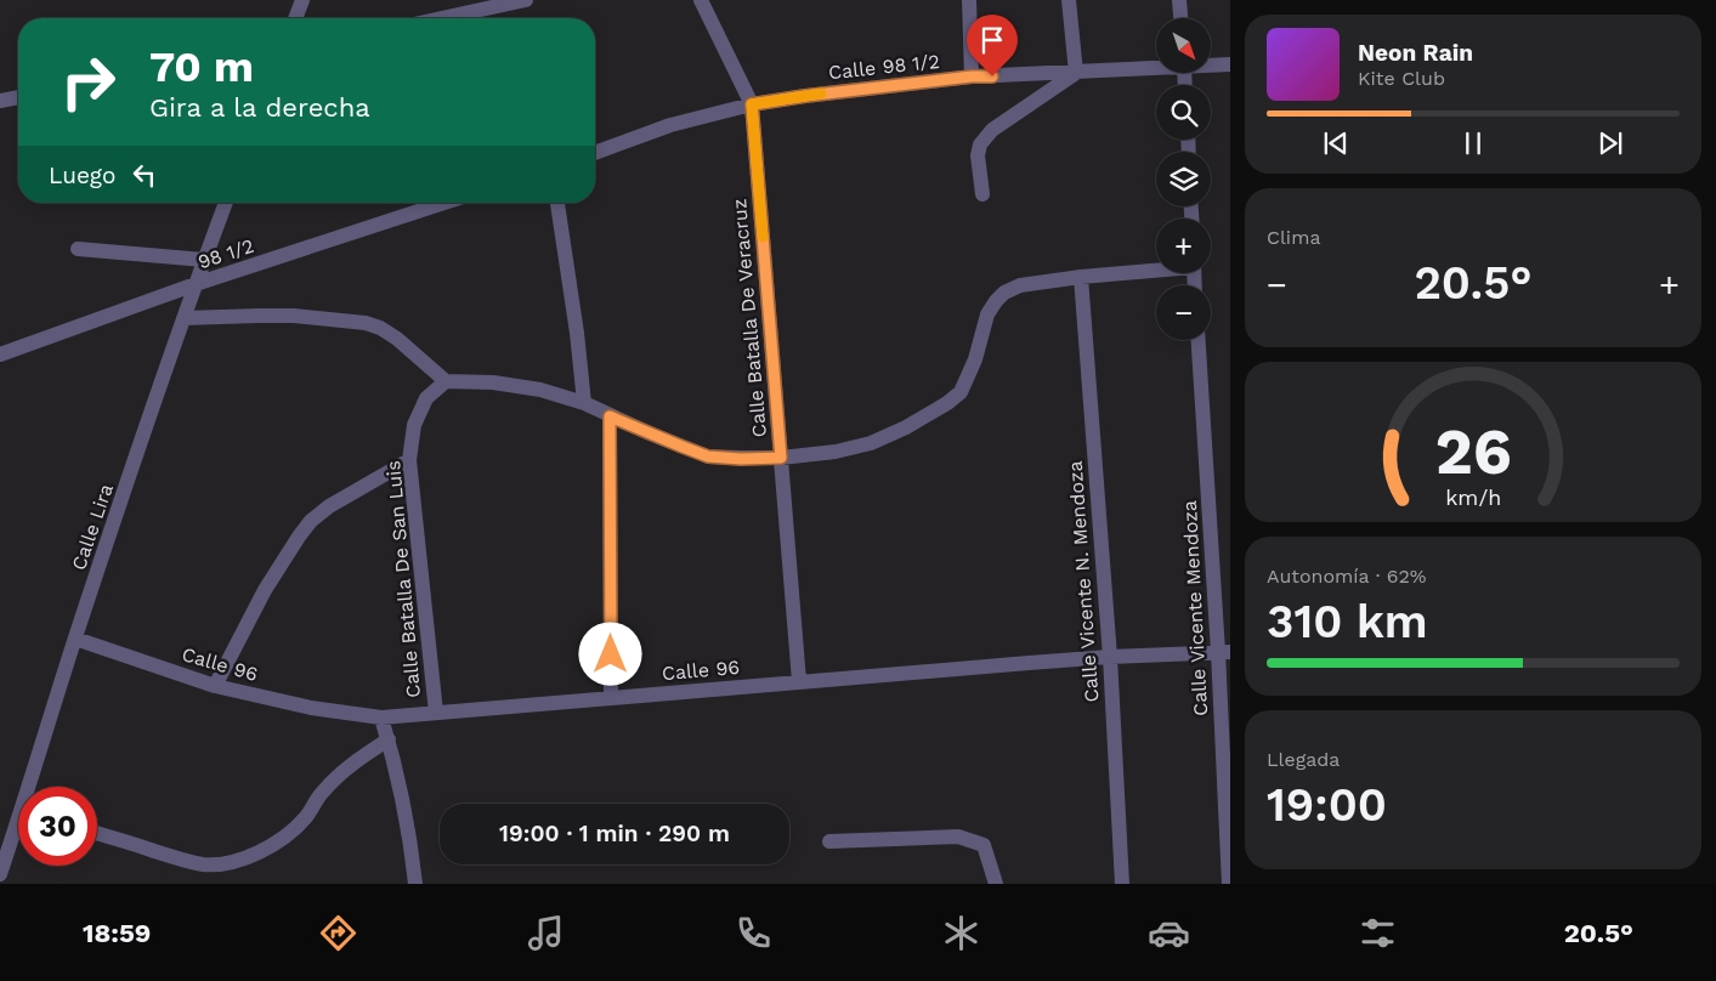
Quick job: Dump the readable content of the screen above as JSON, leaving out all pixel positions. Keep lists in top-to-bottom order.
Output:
{
  "streets": {
    "street": [
      "Calle 98 1/2",
      "98 1/2",
      "Calle Batalla De Veracruz",
      "Calle Lira",
      "Calle Batalla De San Luis",
      "Calle Vicente N. Mendoza",
      "Calle Vicente Mendoza",
      "Calle 96"
    ]
  },
  "crossings": [
    ["Calle 98 1/2", "Calle Batalla De Veracruz"],
    ["98 1/2", "Calle Lira"],
    ["Calle Batalla De Veracruz", "Calle 96"],
    ["Calle Lira", "Calle 96"],
    ["Calle Batalla De San Luis", "Calle 96"],
    ["Calle Vicente N. Mendoza", "Calle 96"],
    ["Calle Vicente Mendoza", "Calle 96"]
  ],
  "north": "bottom right",
  "page": {
    "map_buttons": ["+", "−"],
    "turn": ["70 m", "Gira a la derecha"],
    "song": ["Neon Rain", "Kite Club"],
    "then": "Luego",
    "tile": [
      "Clima",
      ["Autonomía · 62%", "310 km"],
      ["Llegada", "19:00"]
    ],
    "heat": ["−", "20.5°", "+"],
    "limit": "30",
    "trip": "19:00 · 1 min · 290 m",
    "tabs": ["18:59", "20.5°"],
    "gauge": ["26", "km/h"]
  }
}
